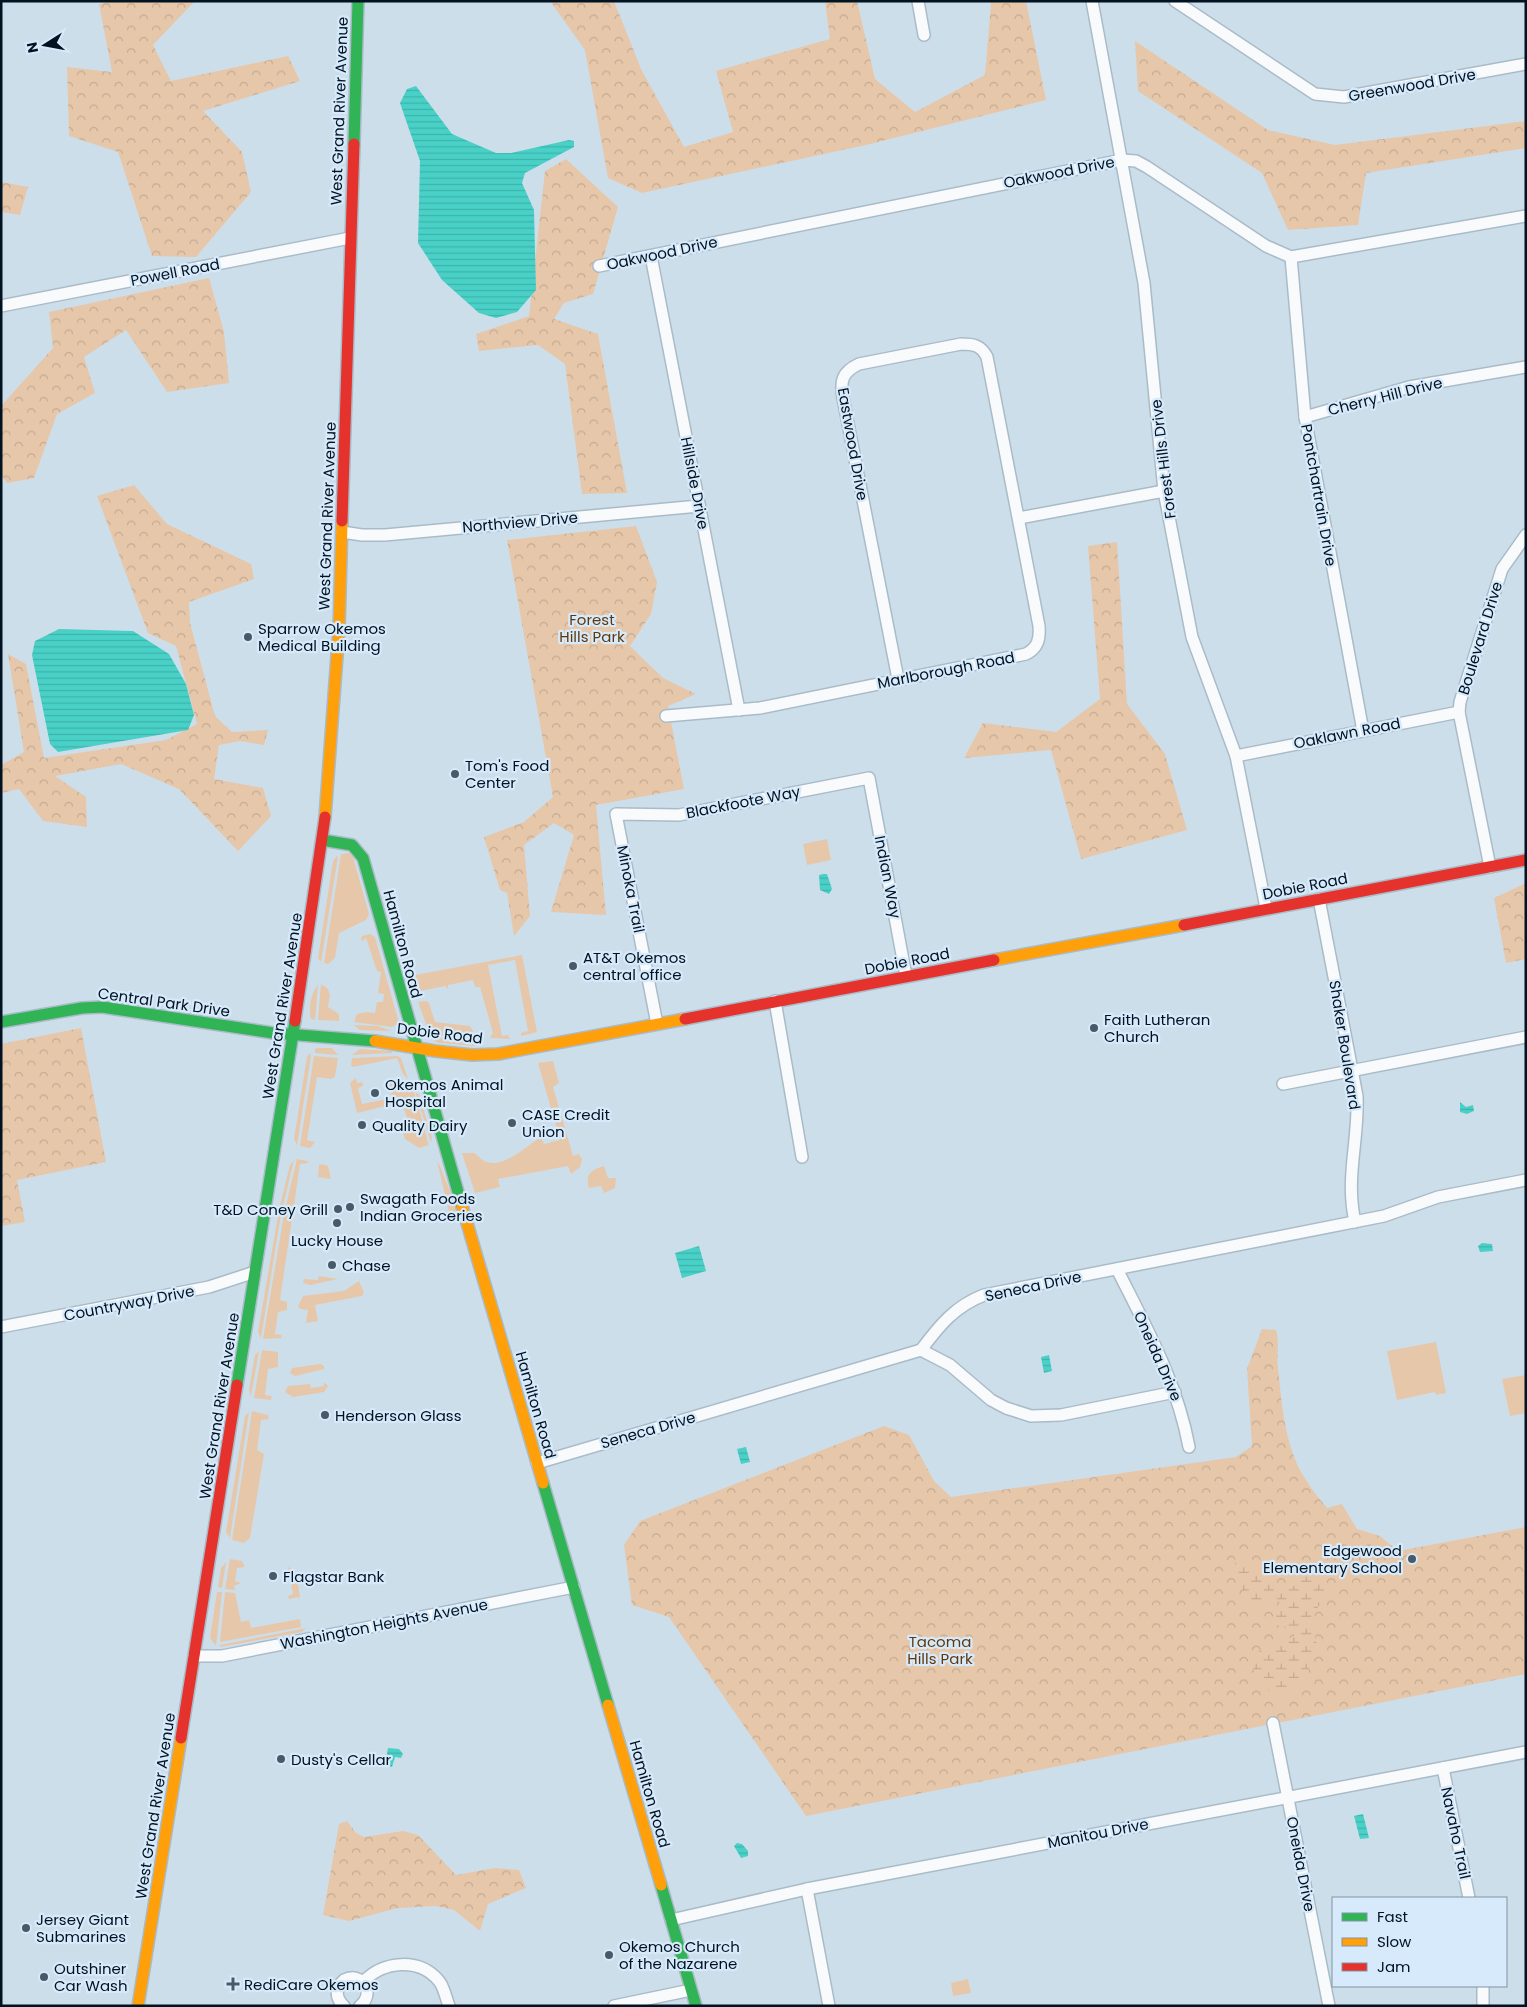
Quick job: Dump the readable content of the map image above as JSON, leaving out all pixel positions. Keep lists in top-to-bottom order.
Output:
{
  "streets": {
    "street": [
      "Greenwood Drive",
      "West Grand River Avenue",
      "Oakwood Drive",
      "Powell Road",
      "Cherry Hill Drive",
      "Eastwood Drive",
      "Forest Hills Drive",
      "Hillside Drive",
      "Pontchartrain Drive",
      "Northview Drive",
      "Boulevard Drive",
      "Marlborough Road",
      "Oaklawn Road",
      "Blackfoote Way",
      "Indian Way",
      "Dobie Road",
      "Minoka Trail",
      "Hamilton Road",
      "Central Park Drive",
      "Shaker Boulevard",
      "Seneca Drive",
      "Countryway Drive",
      "Oneida Drive",
      "Washington Heights Avenue",
      "Manitou Drive",
      "Navaho Trail"
    ]
  },
  "crossings": [
    ["West Grand River Avenue", "Powell Road"],
    ["West Grand River Avenue", "Northview Drive"],
    ["West Grand River Avenue", "Dobie Road"],
    ["West Grand River Avenue", "Hamilton Road"],
    ["West Grand River Avenue", "Central Park Drive"],
    ["West Grand River Avenue", "Countryway Drive"],
    ["West Grand River Avenue", "Washington Heights Avenue"],
    ["Oakwood Drive", "Forest Hills Drive"],
    ["Oakwood Drive", "Hillside Drive"],
    ["Oakwood Drive", "Pontchartrain Drive"],
    ["Cherry Hill Drive", "Pontchartrain Drive"],
    ["Eastwood Drive", "Marlborough Road"],
    ["Forest Hills Drive", "Oaklawn Road"],
    ["Forest Hills Drive", "Dobie Road"],
    ["Hillside Drive", "Northview Drive"],
    ["Hillside Drive", "Marlborough Road"],
    ["Pontchartrain Drive", "Oaklawn Road"],
    ["Boulevard Drive", "Oaklawn Road"],
    ["Boulevard Drive", "Dobie Road"],
    ["Blackfoote Way", "Indian Way"],
    ["Blackfoote Way", "Minoka Trail"],
    ["Indian Way", "Dobie Road"],
    ["Dobie Road", "Minoka Trail"],
    ["Dobie Road", "Hamilton Road"],
    ["Dobie Road", "Central Park Drive"],
    ["Dobie Road", "Shaker Boulevard"],
    ["Hamilton Road", "Seneca Drive"],
    ["Hamilton Road", "Washington Heights Avenue"],
    ["Hamilton Road", "Manitou Drive"],
    ["Shaker Boulevard", "Seneca Drive"],
    ["Seneca Drive", "Oneida Drive"],
    ["Oneida Drive", "Manitou Drive"],
    ["Manitou Drive", "Navaho Trail"]
  ],
  "parks": ["Forest Hills Park", "Tacoma Hills Park"],
  "places": {
    "other": [
      "Sparrow Okemos Medical Building",
      "Tom's Food Center",
      "AT&T Okemos central office",
      "Faith Lutheran Church",
      "Okemos Animal Hospital",
      "CASE Credit Union",
      "Quality Dairy",
      "Swagath Foods Indian Groceries",
      "T&D Coney Grill",
      "Lucky House",
      "Chase",
      "Henderson Glass",
      "Edgewood Elementary School",
      "Flagstar Bank",
      "Dusty's Cellar",
      "Jersey Giant Submarines",
      "Okemos Church of the Nazarene",
      "Outshiner Car Wash"
    ],
    "health": ["RediCare Okemos"]
  },
  "legend": ["Fast", "Slow", "Jam"],
  "north": "left"
}
